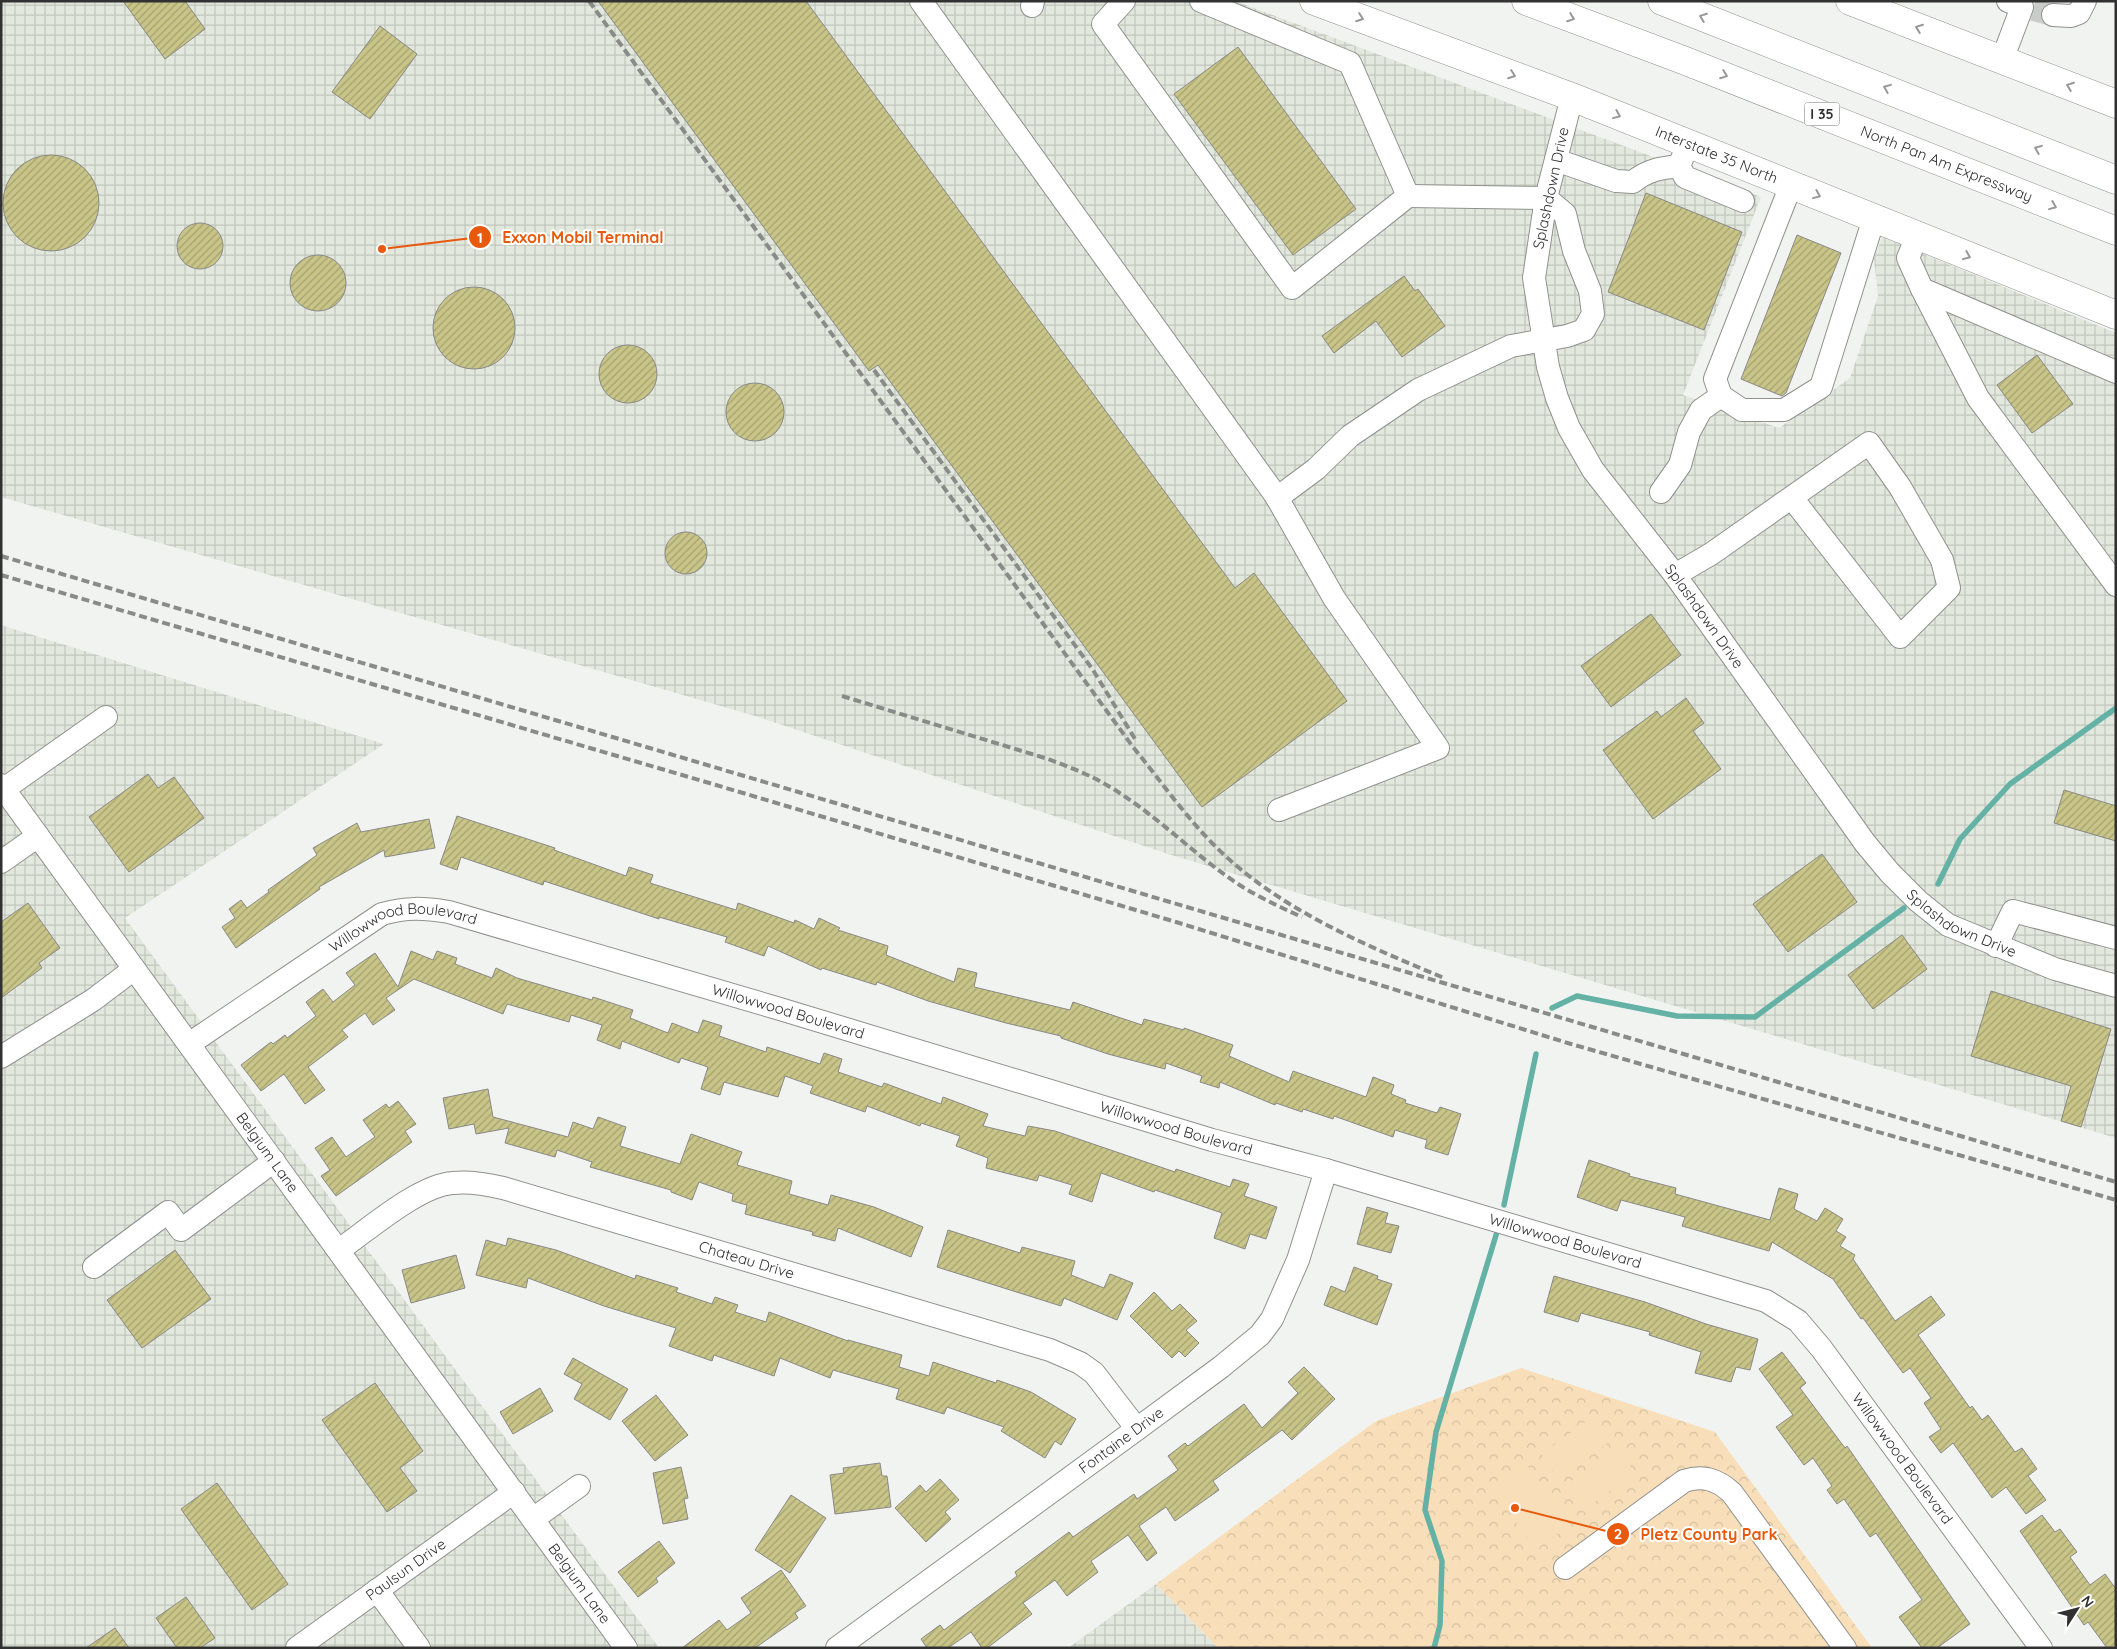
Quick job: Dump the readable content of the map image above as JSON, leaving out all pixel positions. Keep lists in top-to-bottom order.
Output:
{
  "streets": {
    "main road": ["I 35", "Interstate 35 North", "North Pan Am Expressway"],
    "street": [
      "Splashdown Drive",
      "Willowwood Boulevard",
      "Belgium Lane",
      "Chateau Drive",
      "Fontaine Drive",
      "Paulsun Drive"
    ]
  },
  "crossings": [
    ["Interstate 35 North", "Splashdown Drive"],
    ["Willowwood Boulevard", "Belgium Lane"],
    ["Willowwood Boulevard", "Fontaine Drive"],
    ["Belgium Lane", "Chateau Drive"],
    ["Belgium Lane", "Paulsun Drive"],
    ["Chateau Drive", "Fontaine Drive"]
  ],
  "places": ["Exxon Mobil Terminal", "Pletz County Park"],
  "north": "top right"
}
